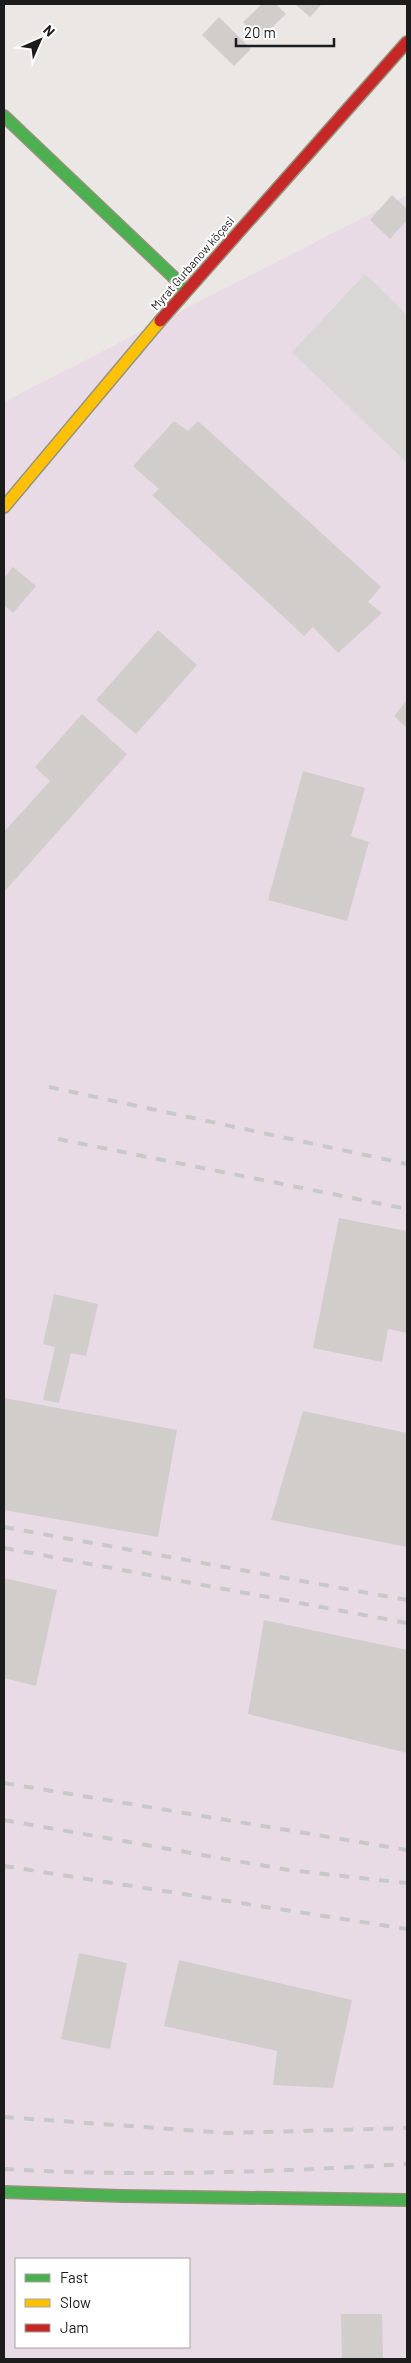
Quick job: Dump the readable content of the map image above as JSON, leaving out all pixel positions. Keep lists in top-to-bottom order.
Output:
{
  "streets": {
    "street": ["Myrat Gurbanow köçesi"]
  },
  "legend": ["Fast", "Slow", "Jam"],
  "scale_bar": "20 m",
  "north": "top right"
}
